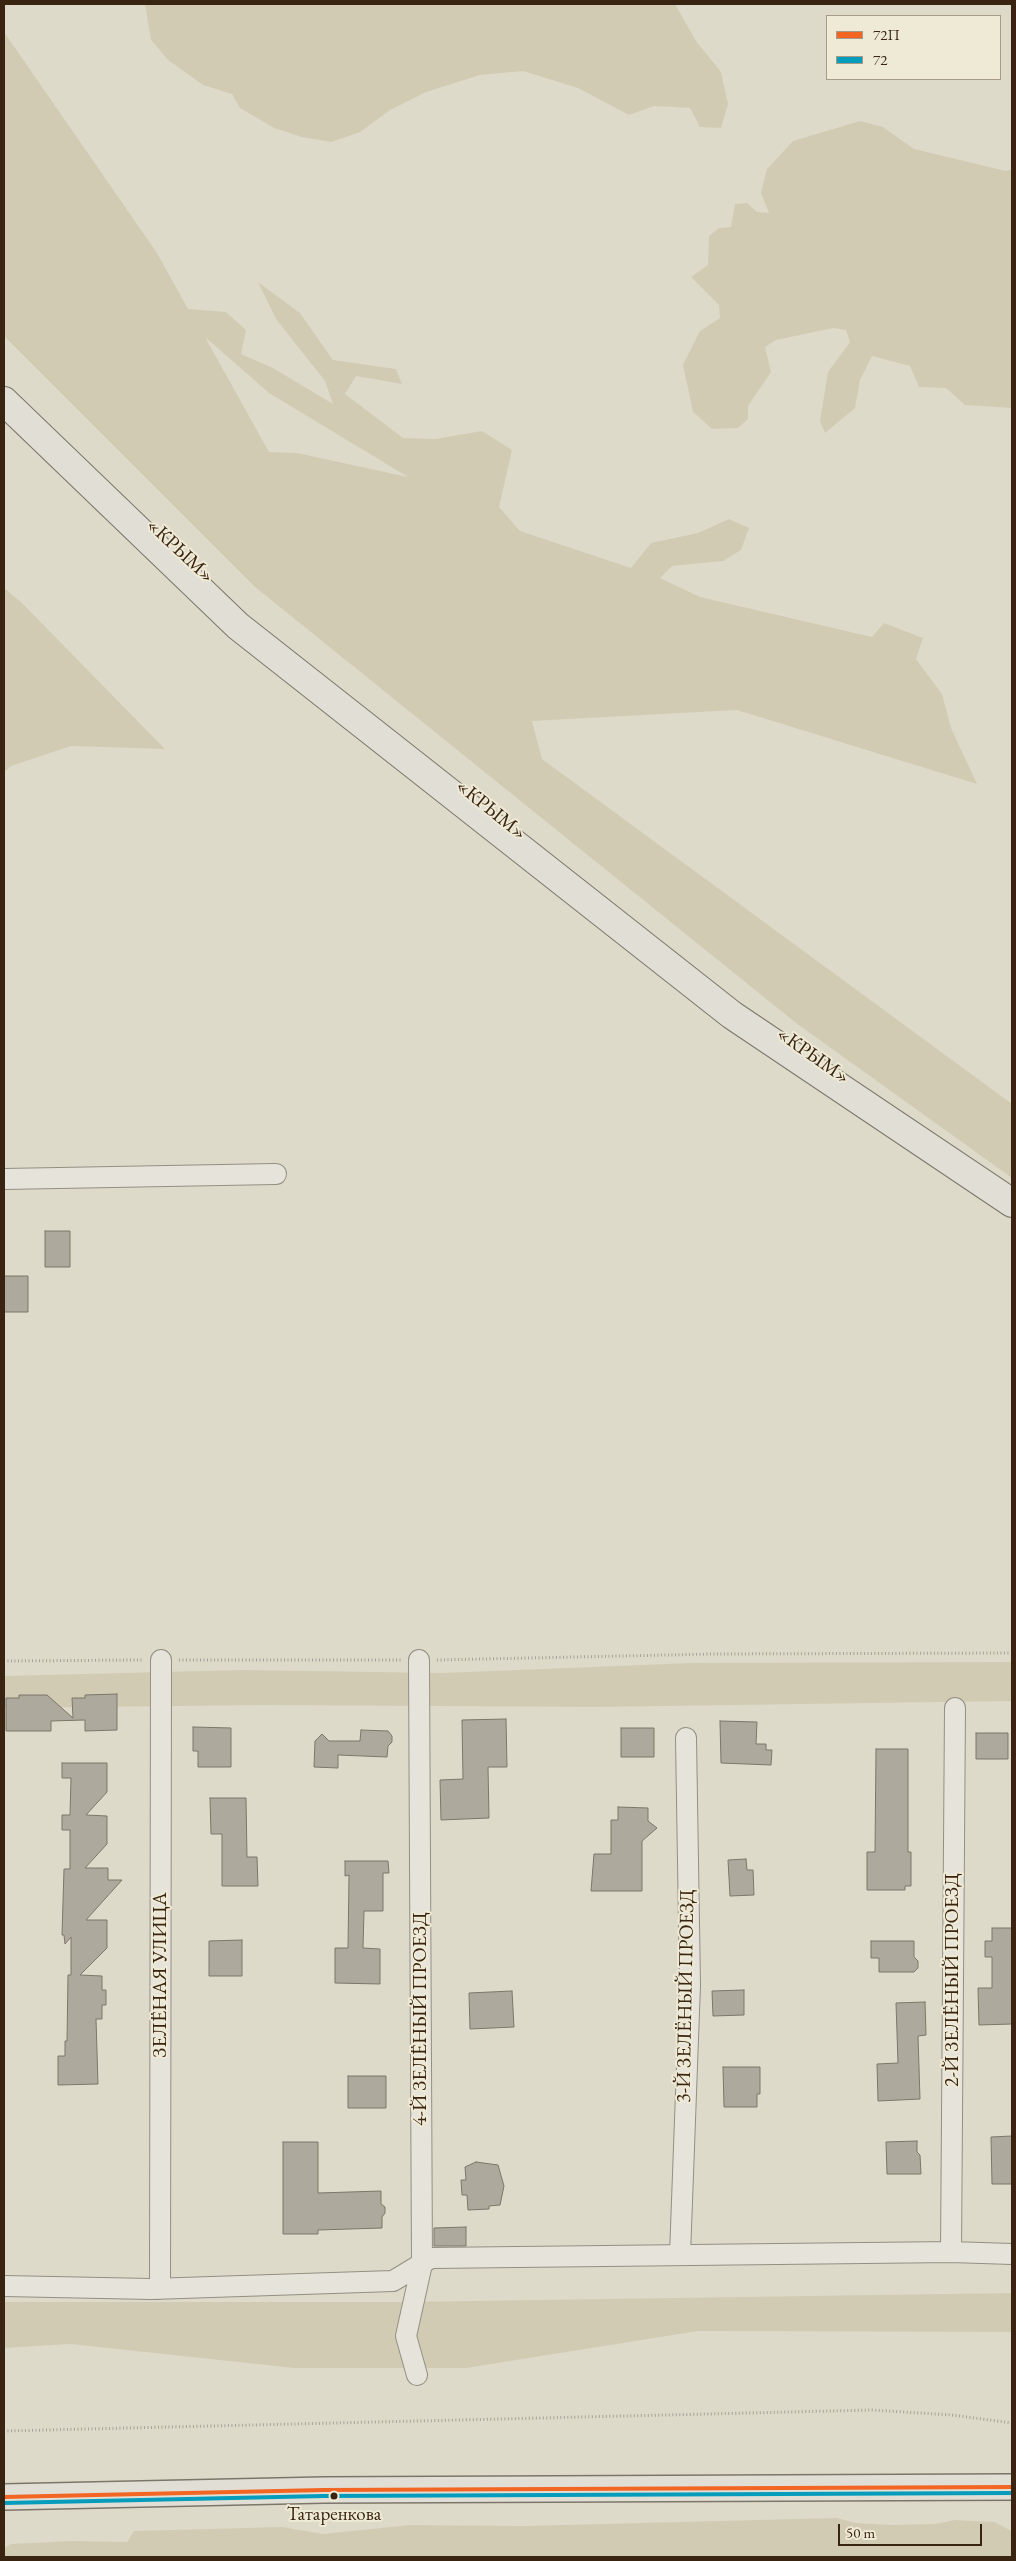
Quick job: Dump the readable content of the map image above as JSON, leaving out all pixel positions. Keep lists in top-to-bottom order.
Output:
{
  "streets": {
    "highway": ["«КРЫМ»"],
    "street": [
      "ЗЕЛЁНАЯ УЛИЦА",
      "2-Й ЗЕЛЁНЫЙ ПРОЕЗД",
      "3-Й ЗЕЛЁНЫЙ ПРОЕЗД",
      "4-Й ЗЕЛЁНЫЙ ПРОЕЗД"
    ]
  },
  "places": ["Татаренкова"],
  "lines": ["transit line 72П", "transit line 72"],
  "legend": ["72П", "72"],
  "scale_bar": "50 m"
}
